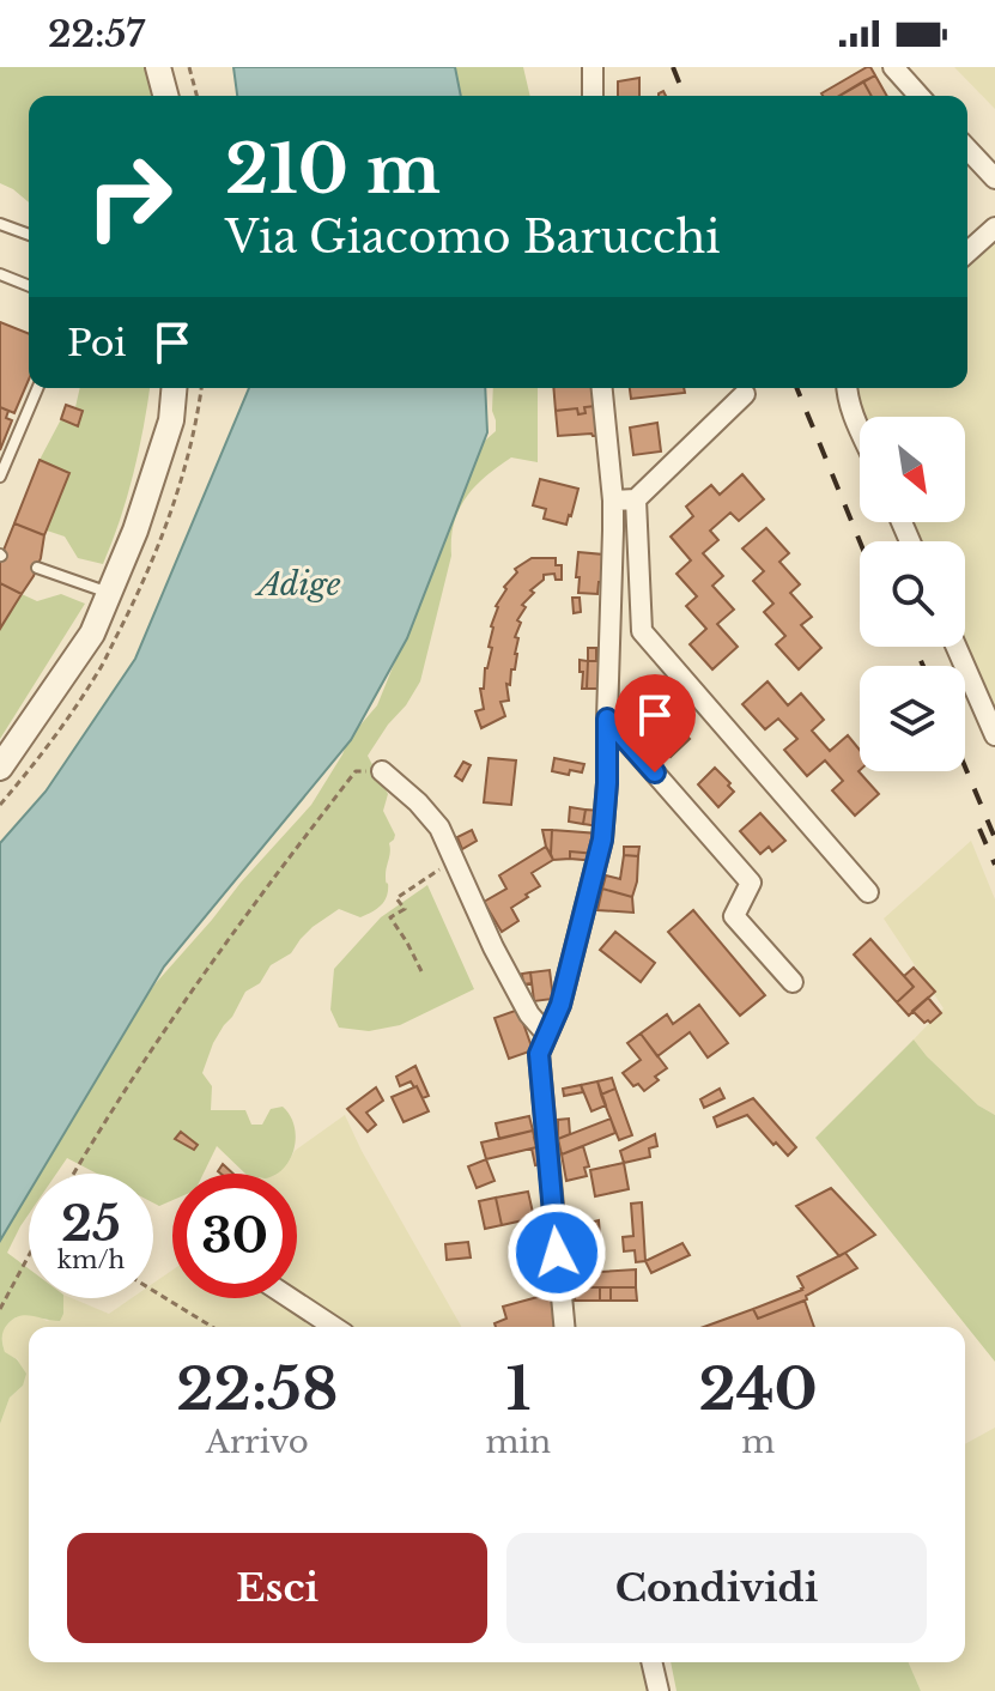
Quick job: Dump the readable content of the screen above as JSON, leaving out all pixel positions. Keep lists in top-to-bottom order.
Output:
{
  "water": ["Adige"],
  "north": "bottom right",
  "page": {
    "status": "22:57",
    "turn": ["210 m", "Via Giacomo Barucchi"],
    "then": "Poi",
    "speed": "25 km/h",
    "limit": "30",
    "eta": [
      "22:58",
      "Arrivo",
      "1",
      "min",
      "240",
      "m"
    ],
    "buttons": ["Esci", "Condividi"]
  }
}
